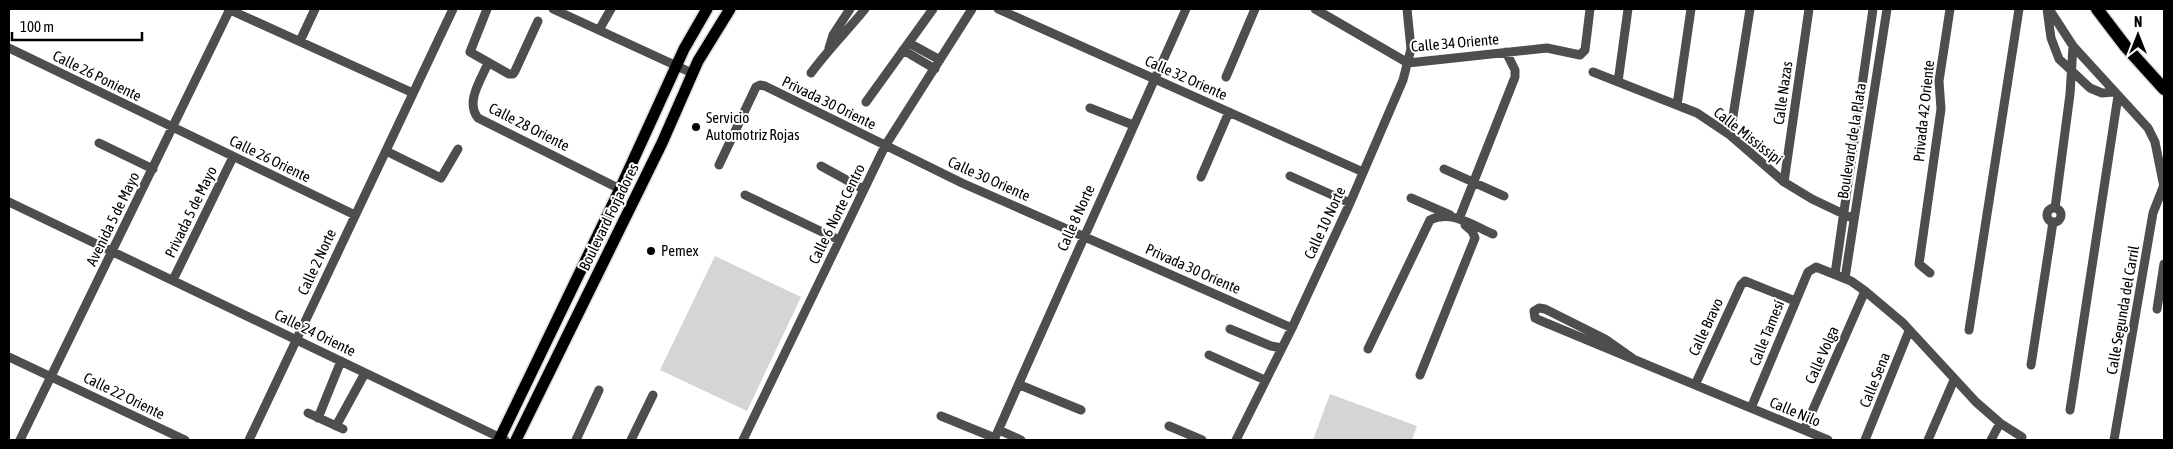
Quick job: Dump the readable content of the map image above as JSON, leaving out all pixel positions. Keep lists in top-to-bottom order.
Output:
{
  "streets": {
    "main road": ["Boulevard Forjadores"],
    "street": [
      "Calle 34 Oriente",
      "Calle 26 Poniente",
      "Calle 32 Oriente",
      "Calle Nazas",
      "Privada 30 Oriente",
      "Privada 42 Oriente",
      "Calle 28 Oriente",
      "Calle Mississipi",
      "Boulevard de la Plata",
      "Calle 26 Oriente",
      "Calle 30 Oriente",
      "Privada 5 de Mayo",
      "Calle 6 Norte Centro",
      "Calle 8 Norte",
      "Avenida 5 de Mayo",
      "Calle 10 Norte",
      "Calle 2 Norte",
      "Calle Segunda del Carril",
      "Calle Bravo",
      "Calle 24 Oriente",
      "Calle Tamesí",
      "Calle Volga",
      "Calle Sena",
      "Calle 22 Oriente",
      "Calle Nilo"
    ]
  },
  "crossings": [
    ["Calle 34 Oriente", "Calle 10 Norte"],
    ["Calle 26 Poniente", "Calle 26 Oriente"],
    ["Calle 26 Poniente", "Avenida 5 de Mayo"],
    ["Calle 32 Oriente", "Calle 8 Norte"],
    ["Calle 32 Oriente", "Calle 10 Norte"],
    ["Calle Nazas", "Calle Mississipi"],
    ["Privada 30 Oriente", "Calle 30 Oriente"],
    ["Privada 30 Oriente", "Calle 6 Norte Centro"],
    ["Privada 30 Oriente", "Calle 8 Norte"],
    ["Privada 30 Oriente", "Calle 10 Norte"],
    ["Calle 28 Oriente", "Boulevard Forjadores"],
    ["Calle Mississipi", "Boulevard de la Plata"],
    ["Boulevard de la Plata", "Calle Tamesí"],
    ["Calle 26 Oriente", "Privada 5 de Mayo"],
    ["Calle 26 Oriente", "Avenida 5 de Mayo"],
    ["Calle 26 Oriente", "Calle 2 Norte"],
    ["Calle 30 Oriente", "Calle 6 Norte Centro"],
    ["Calle 30 Oriente", "Calle 8 Norte"],
    ["Privada 5 de Mayo", "Calle 24 Oriente"],
    ["Boulevard Forjadores", "Calle 24 Oriente"],
    ["Avenida 5 de Mayo", "Calle 24 Oriente"],
    ["Avenida 5 de Mayo", "Calle 22 Oriente"],
    ["Calle 2 Norte", "Calle 24 Oriente"],
    ["Calle Bravo", "Calle Tamesí"],
    ["Calle Bravo", "Calle Nilo"],
    ["Calle Tamesí", "Calle Nilo"],
    ["Calle Volga", "Calle Nilo"]
  ],
  "places": ["Servicio Automotriz Rojas", "Pemex"],
  "scale_bar": "100 m",
  "north": "top"
}
